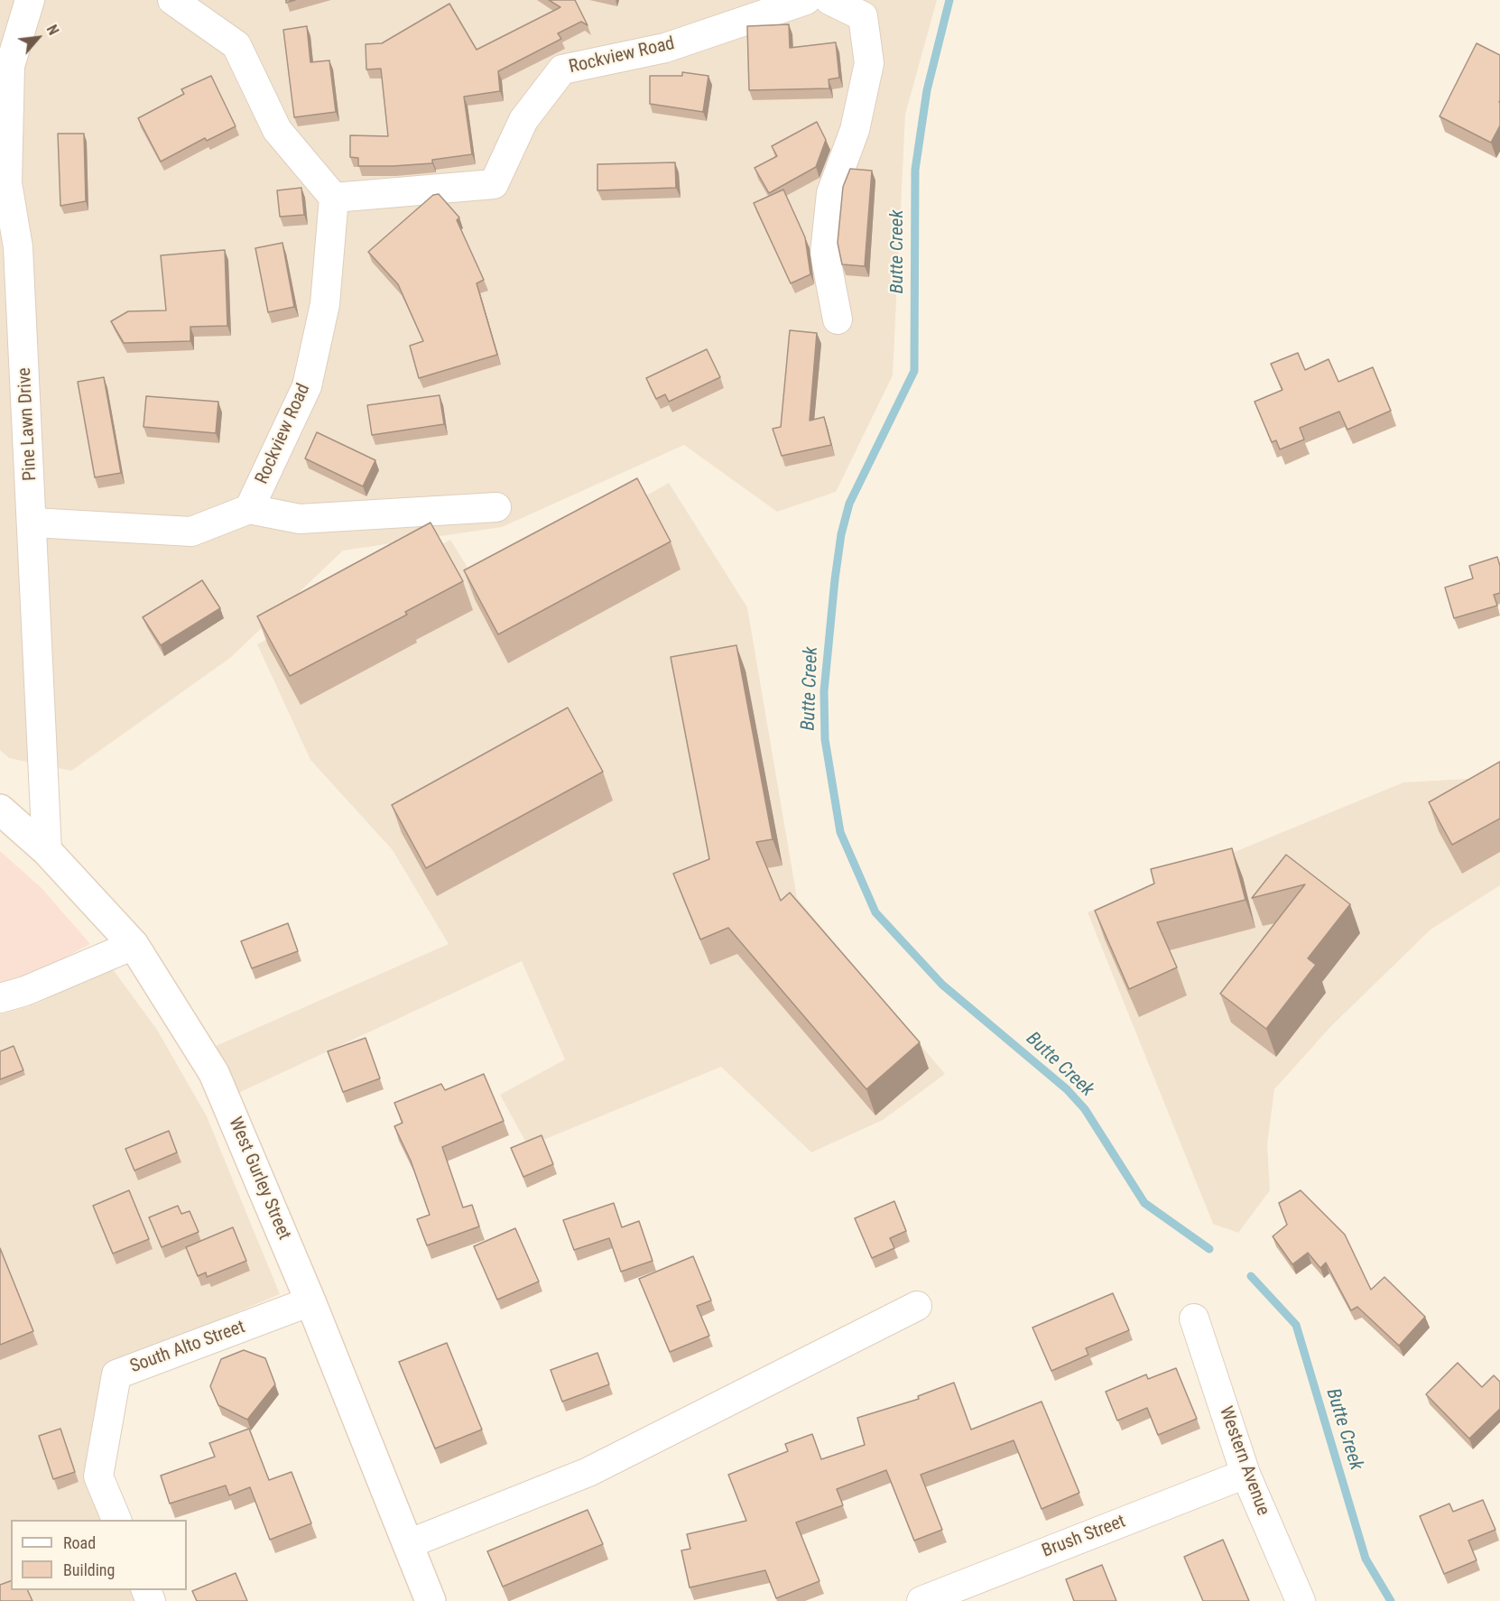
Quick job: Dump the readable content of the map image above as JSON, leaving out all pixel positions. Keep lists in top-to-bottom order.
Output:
{
  "streets": {
    "main road": ["West Gurley Street"],
    "street": [
      "Rockview Road",
      "Pine Lawn Drive",
      "South Alto Street",
      "Western Avenue",
      "Brush Street"
    ]
  },
  "crossings": [
    ["Pine Lawn Drive", "West Gurley Street"],
    ["West Gurley Street", "South Alto Street"],
    ["Western Avenue", "Brush Street"]
  ],
  "water": ["Butte Creek"],
  "legend": ["Road", "Building"],
  "north": "top right"
}
